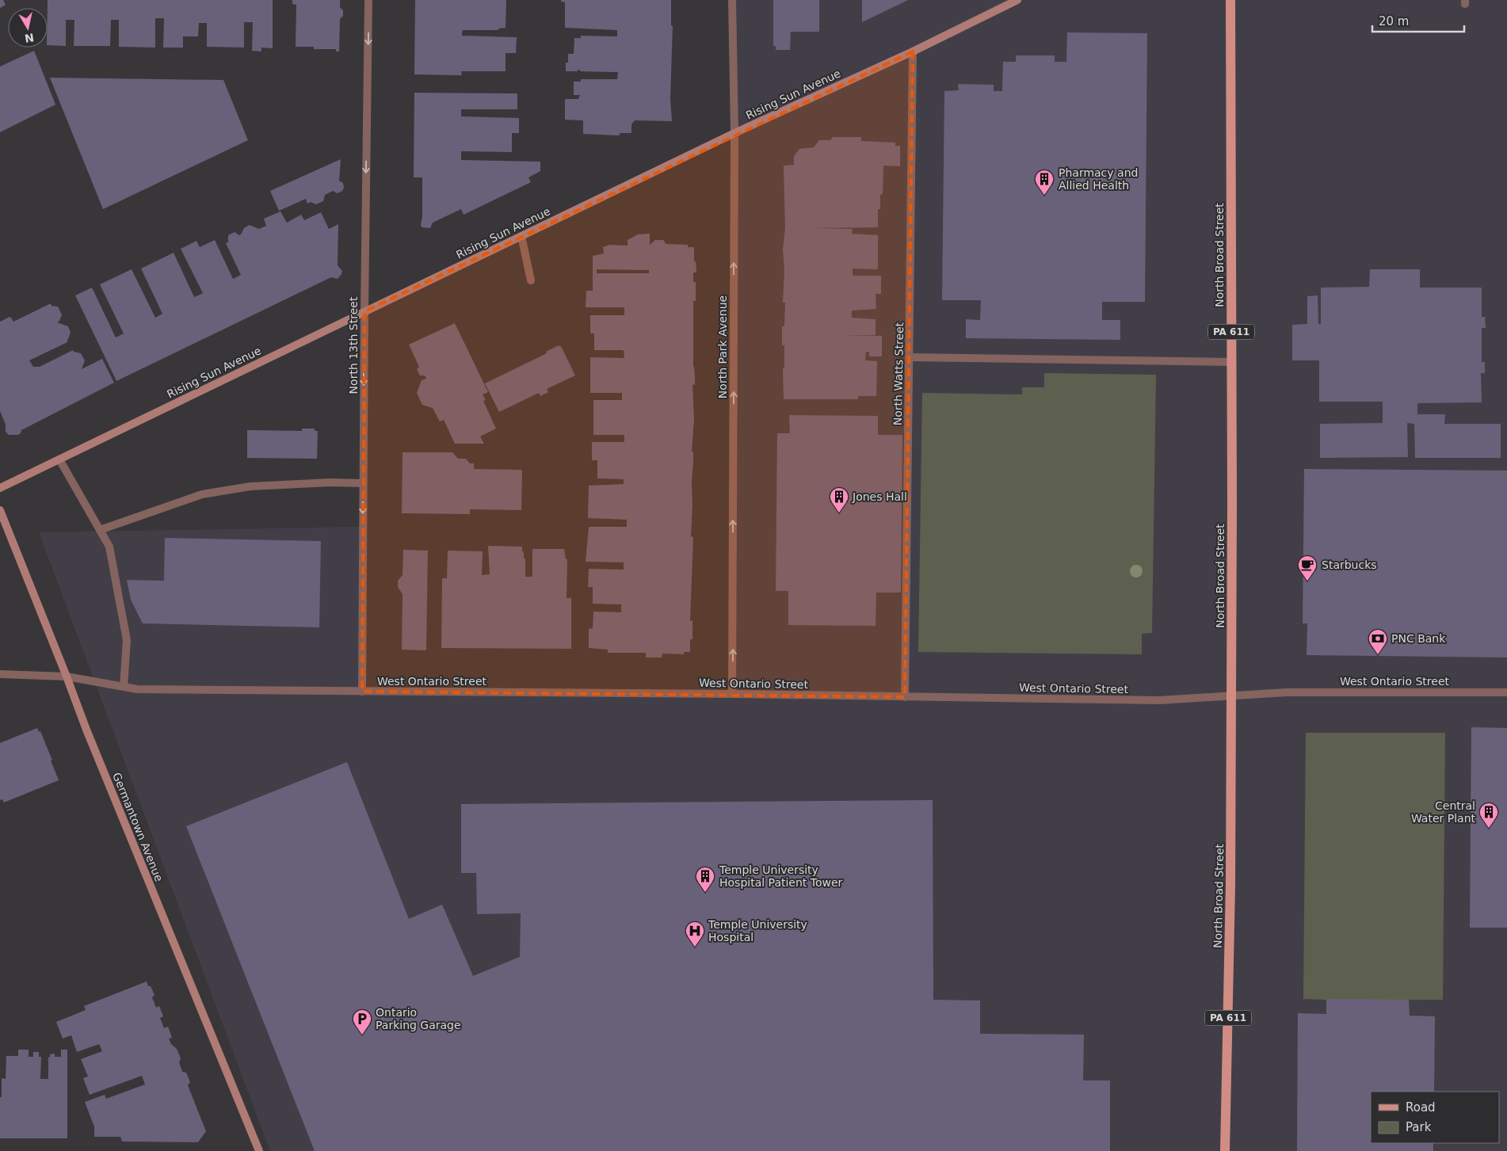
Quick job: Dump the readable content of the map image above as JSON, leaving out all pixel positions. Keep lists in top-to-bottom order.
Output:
{
  "streets": {
    "main road": ["North Broad Street", "PA 611"],
    "street": [
      "Rising Sun Avenue",
      "North 13th Street",
      "North Park Avenue",
      "North Watts Street",
      "West Ontario Street",
      "Germantown Avenue"
    ]
  },
  "crossings": [
    ["Rising Sun Avenue", "North 13th Street"],
    ["Rising Sun Avenue", "North Park Avenue"],
    ["Rising Sun Avenue", "North Watts Street"],
    ["North Broad Street", "West Ontario Street"],
    ["North 13th Street", "West Ontario Street"],
    ["North Park Avenue", "West Ontario Street"],
    ["North Watts Street", "West Ontario Street"],
    ["West Ontario Street", "Germantown Avenue"]
  ],
  "one_way": ["North 13th Street", "North Park Avenue"],
  "places": {
    "building": [
      "Pharmacy and Allied Health",
      "Jones Hall",
      "Central Water Plant",
      "Temple University Hospital Patient Tower"
    ],
    "cafe": ["Starbucks"],
    "bank": ["PNC Bank"],
    "hospital": ["Temple University Hospital"],
    "parking": ["Ontario Parking Garage"]
  },
  "legend": ["Road", "Park"],
  "scale_bar": "20 m",
  "north": "bottom"
}
